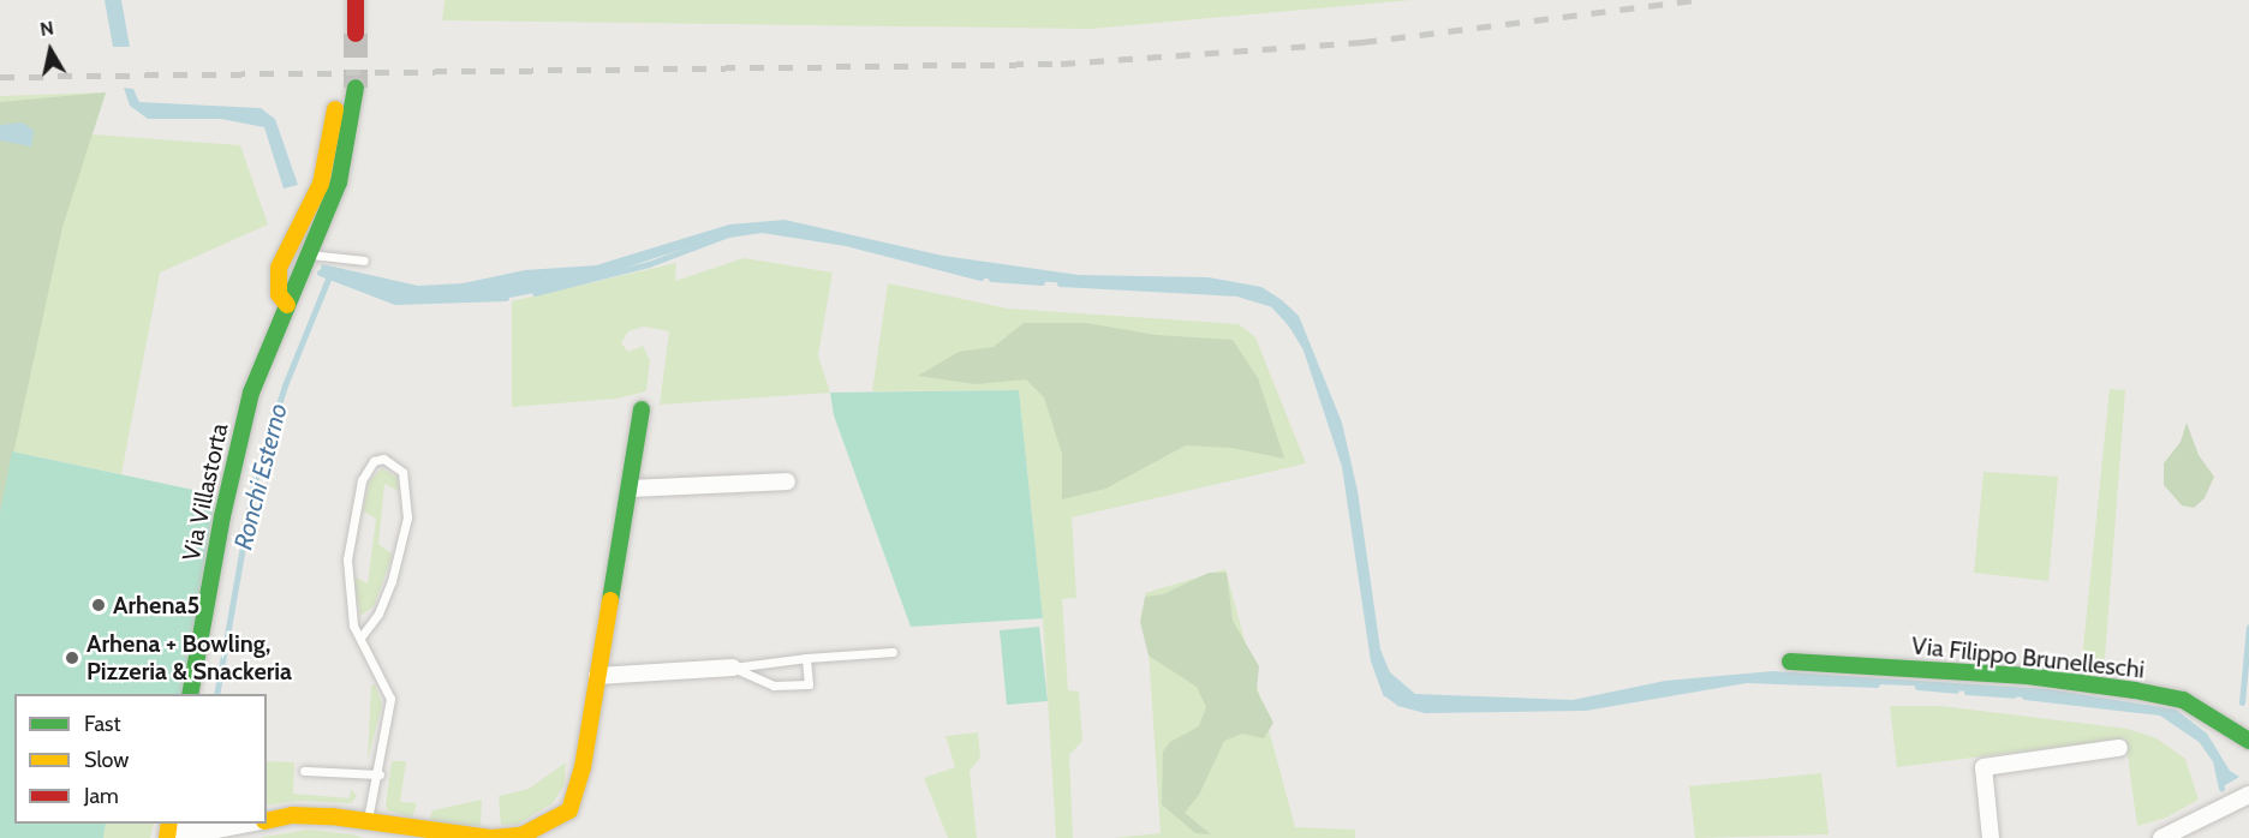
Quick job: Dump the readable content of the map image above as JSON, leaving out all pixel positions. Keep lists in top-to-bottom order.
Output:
{
  "streets": {
    "street": ["Via Villastorta", "Via Filippo Brunelleschi"]
  },
  "water": ["Ronchi Esterno"],
  "places": ["Arhena5", "Arhena + Bowling, Pizzeria & Snackeria"],
  "legend": ["Fast", "Slow", "Jam"],
  "north": "top"
}
